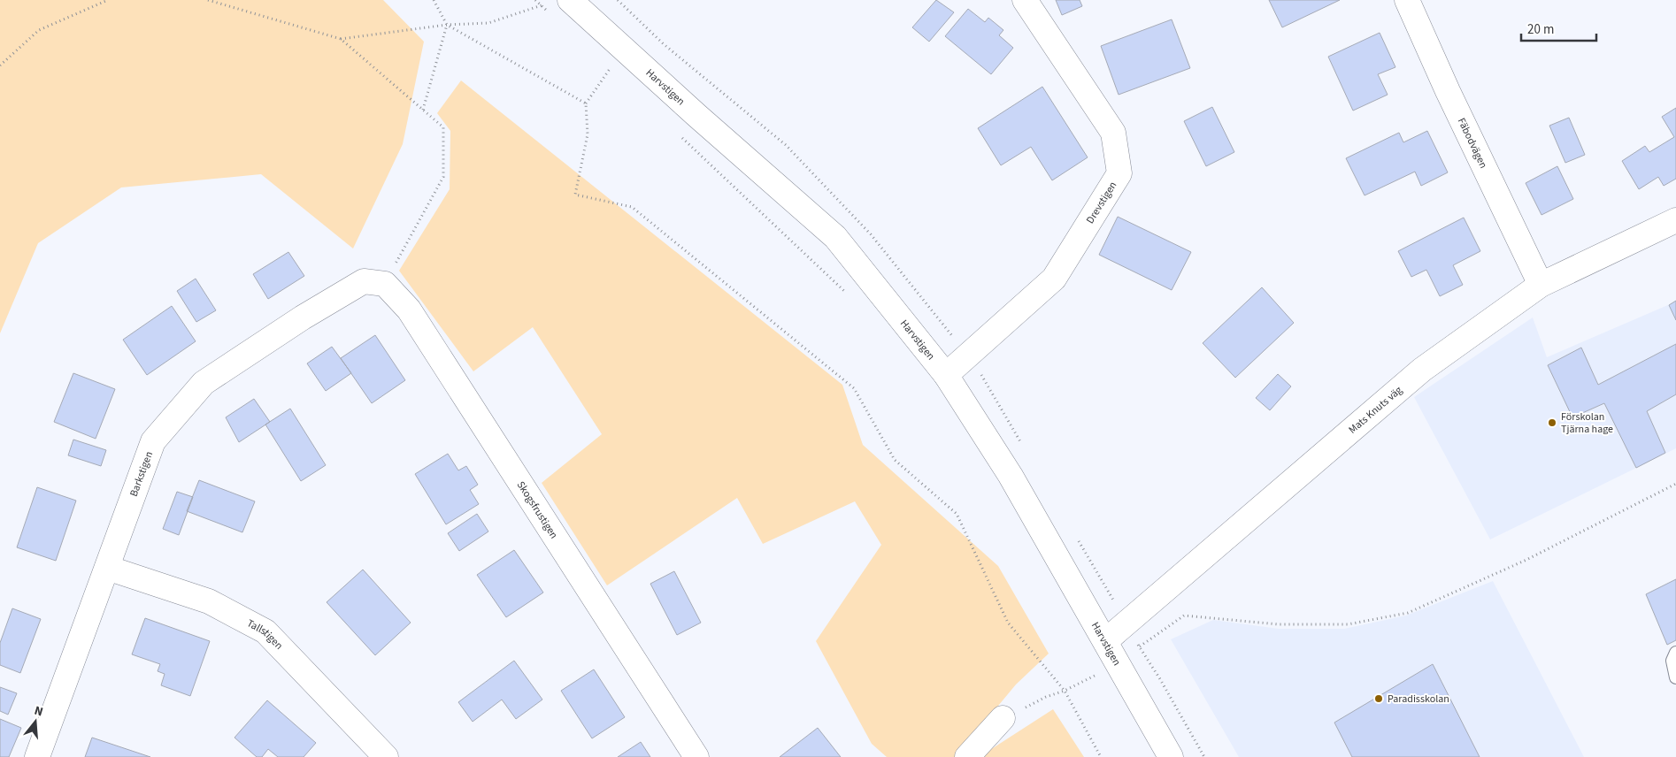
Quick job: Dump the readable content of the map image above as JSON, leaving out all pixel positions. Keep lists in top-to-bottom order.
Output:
{
  "streets": {
    "street": [
      "Harvstigen",
      "Fäbodvägen",
      "Drevstigen",
      "Mats Knuts väg",
      "Barkstigen",
      "Skogsfrustigen",
      "Tallstigen"
    ]
  },
  "crossings": [
    ["Harvstigen", "Drevstigen"],
    ["Harvstigen", "Mats Knuts väg"],
    ["Fäbodvägen", "Mats Knuts väg"],
    ["Barkstigen", "Skogsfrustigen"],
    ["Barkstigen", "Tallstigen"]
  ],
  "places": ["Förskolan Tjärna hage", "Paradisskolan"],
  "scale_bar": "20 m",
  "north": "top"
}
